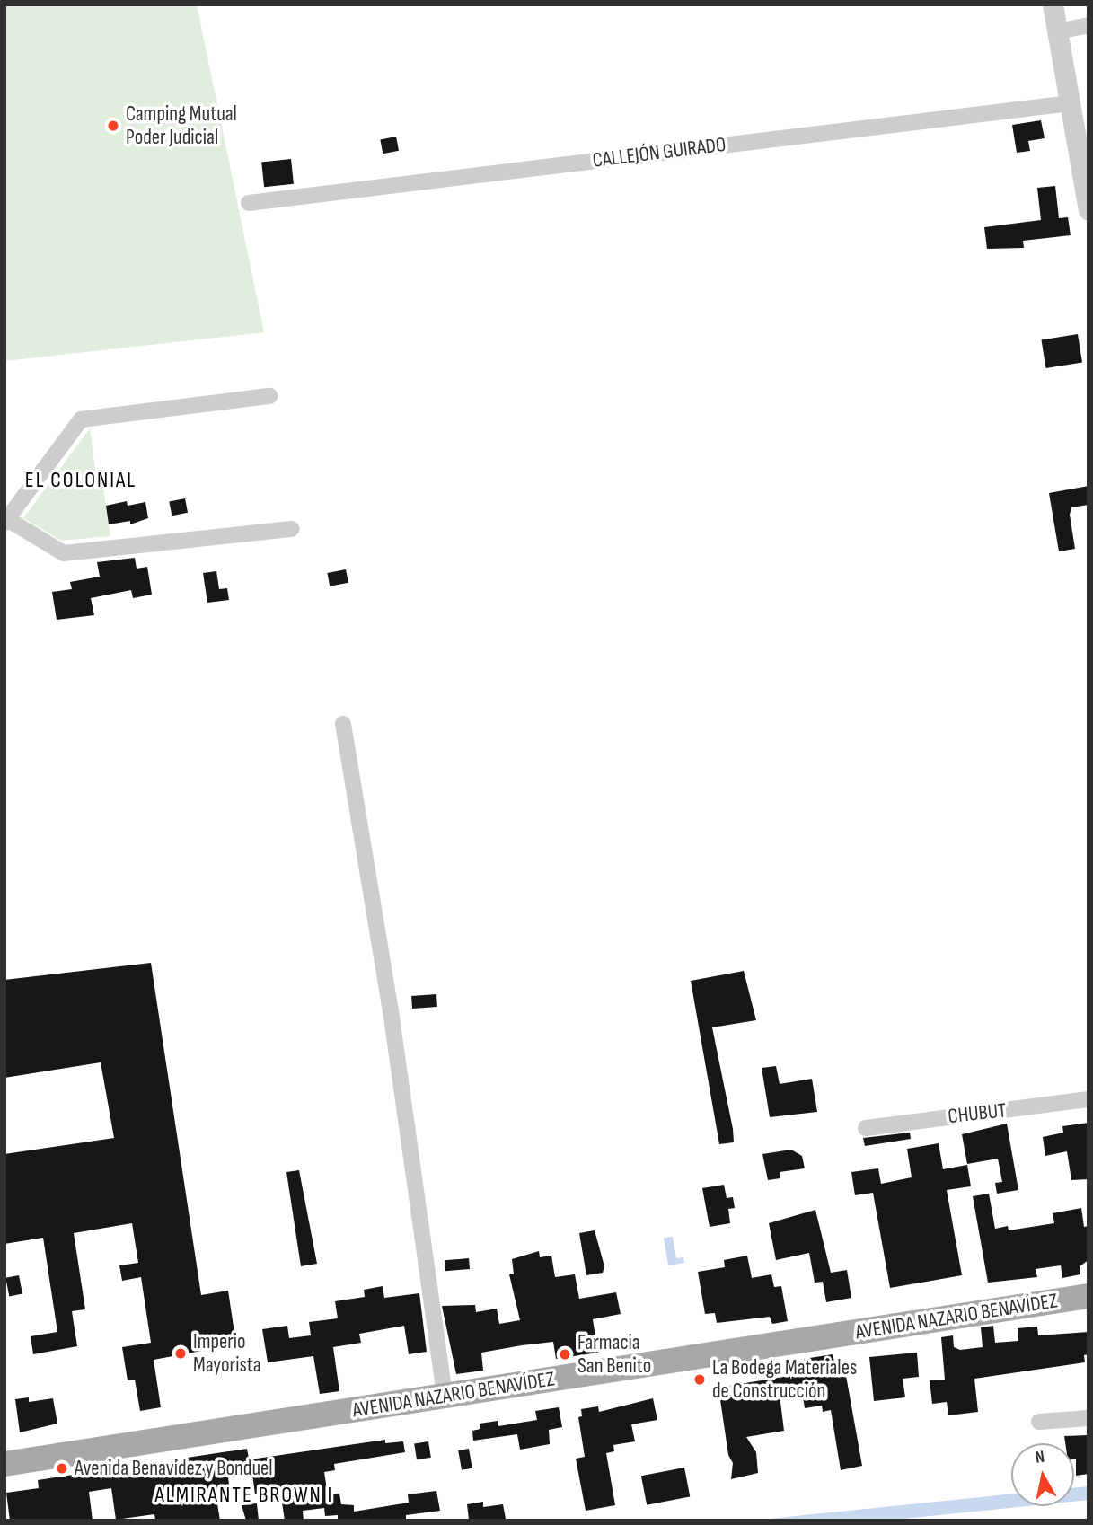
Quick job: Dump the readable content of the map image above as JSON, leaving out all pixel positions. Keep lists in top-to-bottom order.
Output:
{
  "streets": {
    "main road": ["AVENIDA NAZARIO BENAVÍDEZ"],
    "street": ["CALLEJÓN GUIRADO", "CHUBUT"]
  },
  "districts": ["EL COLONIAL", "ALMIRANTE BROWN I"],
  "places": [
    "Camping Mutual Poder Judicial",
    "Imperio Mayorista",
    "Farmacia San Benito",
    "La Bodega Materiales de Construcción",
    "Avenida Benavídez y Bonduel"
  ],
  "north": "top"
}
